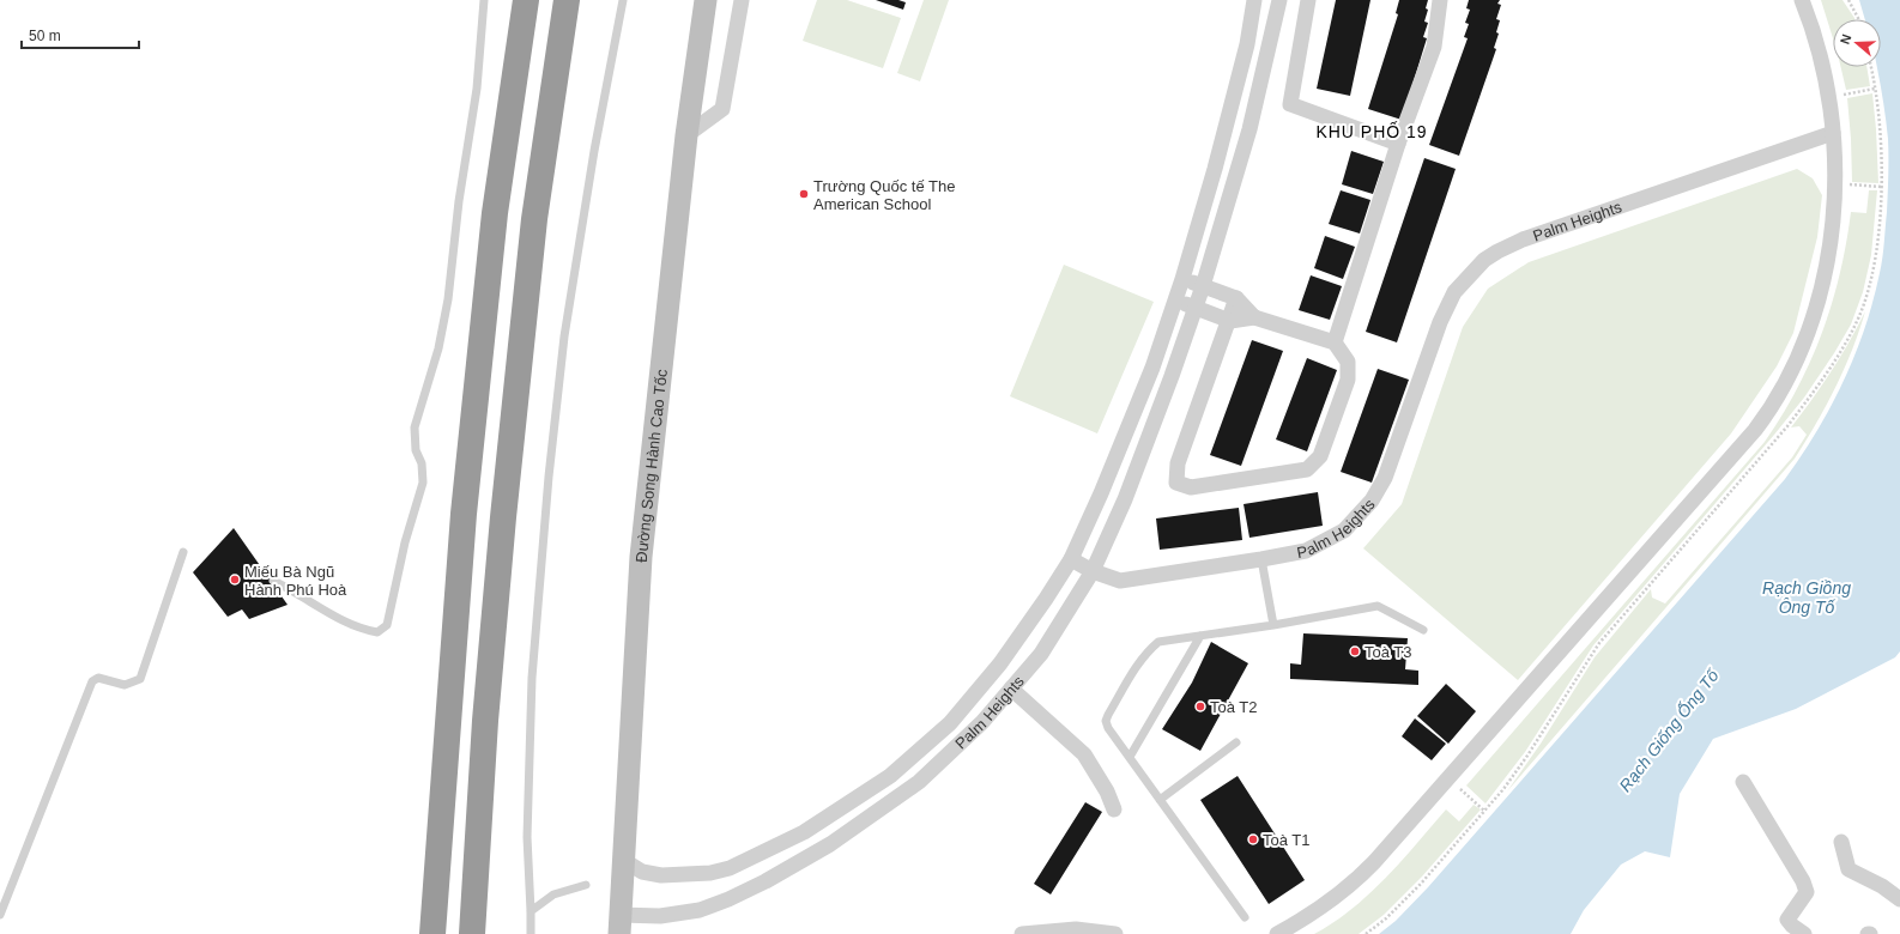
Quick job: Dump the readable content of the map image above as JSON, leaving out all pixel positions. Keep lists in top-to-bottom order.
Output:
{
  "streets": {
    "main road": ["Đường Song Hành Cao Tốc"],
    "street": ["Palm Heights"]
  },
  "crossings": [
    ["Palm Heights", "Đường Song Hành Cao Tốc"]
  ],
  "districts": ["KHU PHỐ 19"],
  "water": ["Rạch Giồng Ông Tố", "Rạch Giống Ống Tố"],
  "places": [
    "Trường Quốc tế The American School",
    "Miếu Bà Ngũ Hành Phú Hoà",
    "Toà T3",
    "Toà T2",
    "Toà T1"
  ],
  "scale_bar": "50 m",
  "north": "left"
}
